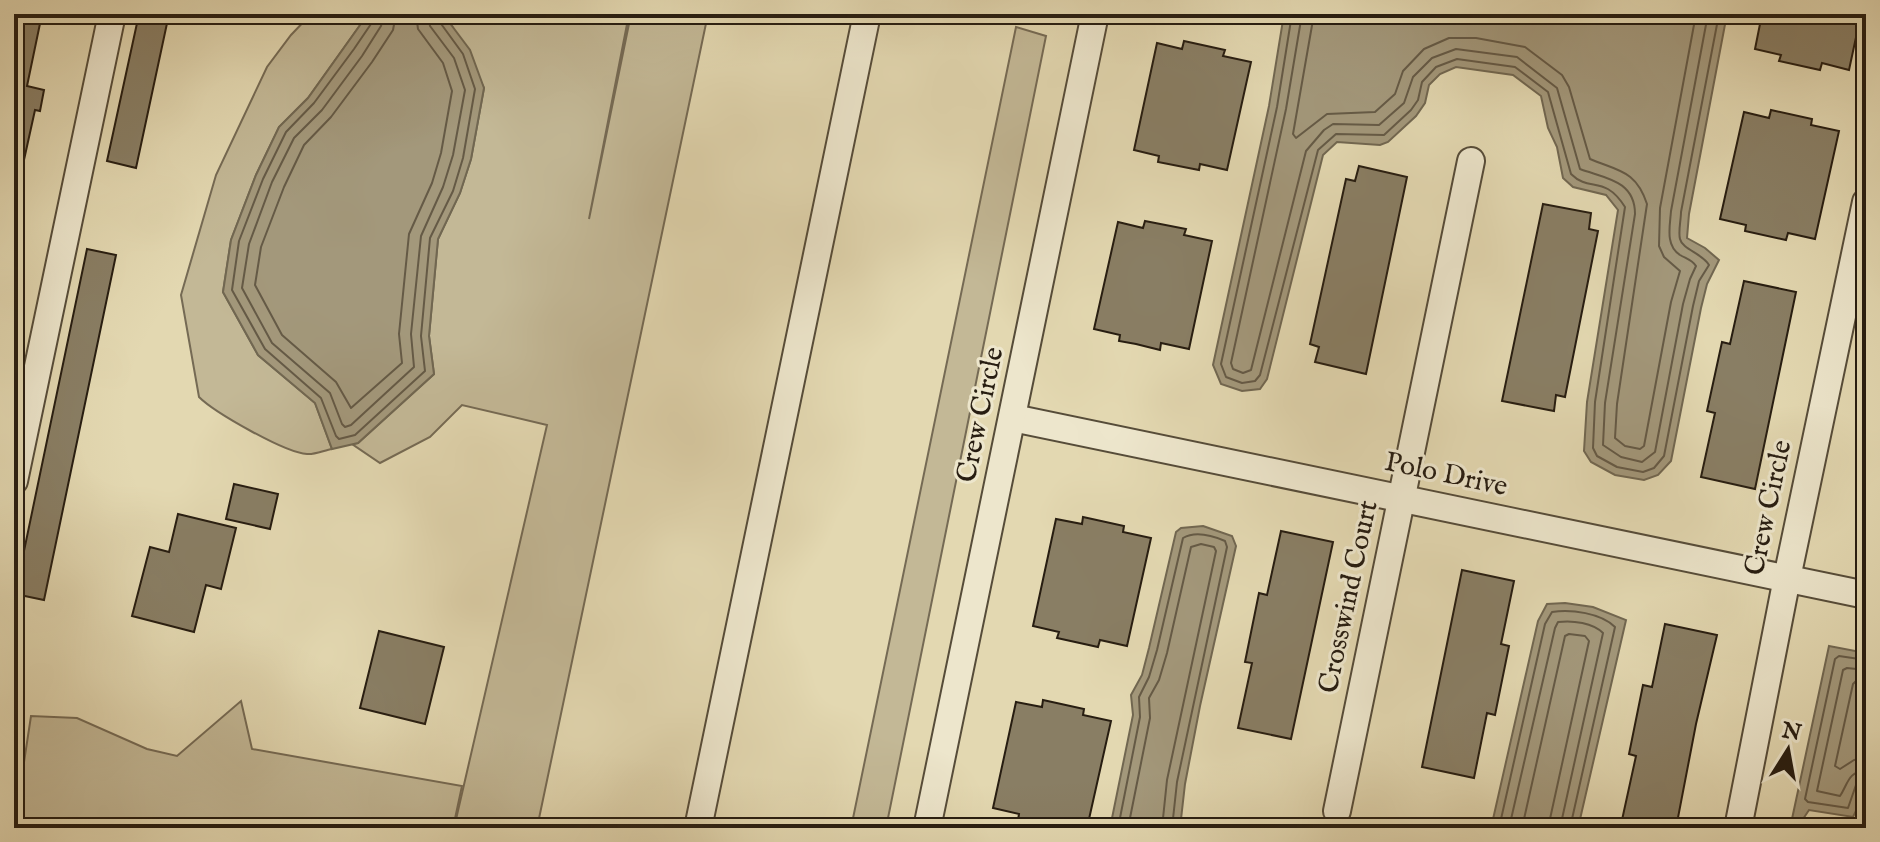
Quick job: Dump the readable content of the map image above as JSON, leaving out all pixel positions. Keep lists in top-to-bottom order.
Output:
{
  "streets": {
    "street": ["Crew Circle", "Polo Drive", "Crosswind Court"]
  },
  "crossings": [
    ["Crew Circle", "Polo Drive"],
    ["Polo Drive", "Crosswind Court"]
  ],
  "north": "top"
}
